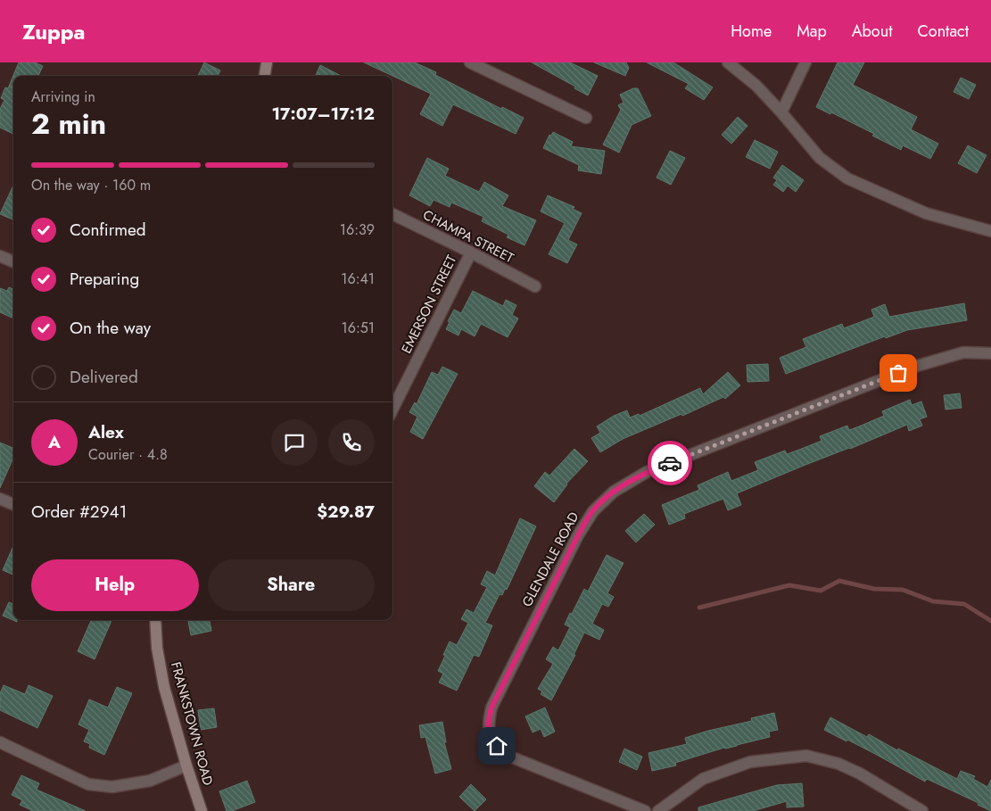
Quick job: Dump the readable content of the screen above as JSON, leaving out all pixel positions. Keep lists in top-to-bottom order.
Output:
{
  "streets": {
    "main road": ["FRANKSTOWN ROAD"],
    "street": ["CHAMPA STREET", "EMERSON STREET", "GLENDALE ROAD"]
  },
  "crossings": [
    ["CHAMPA STREET", "EMERSON STREET"]
  ],
  "page": {
    "header": "Zuppa",
    "nav": [
      "Home",
      "Map",
      "About",
      "Contact"
    ],
    "heading": ["2 min", "Arriving in", "17:07–17:12"],
    "panel": [
      "Alex",
      "Courier · 4.8",
      "Order #2941",
      "$29.87"
    ],
    "bar": "On the way · 160 m",
    "list": [
      ["Confirmed", "16:39"],
      ["Preparing", "16:41"],
      ["On the way", "16:51"],
      "Delivered"
    ],
    "round": "A",
    "buttons": ["Help", "Share"]
  }
}
